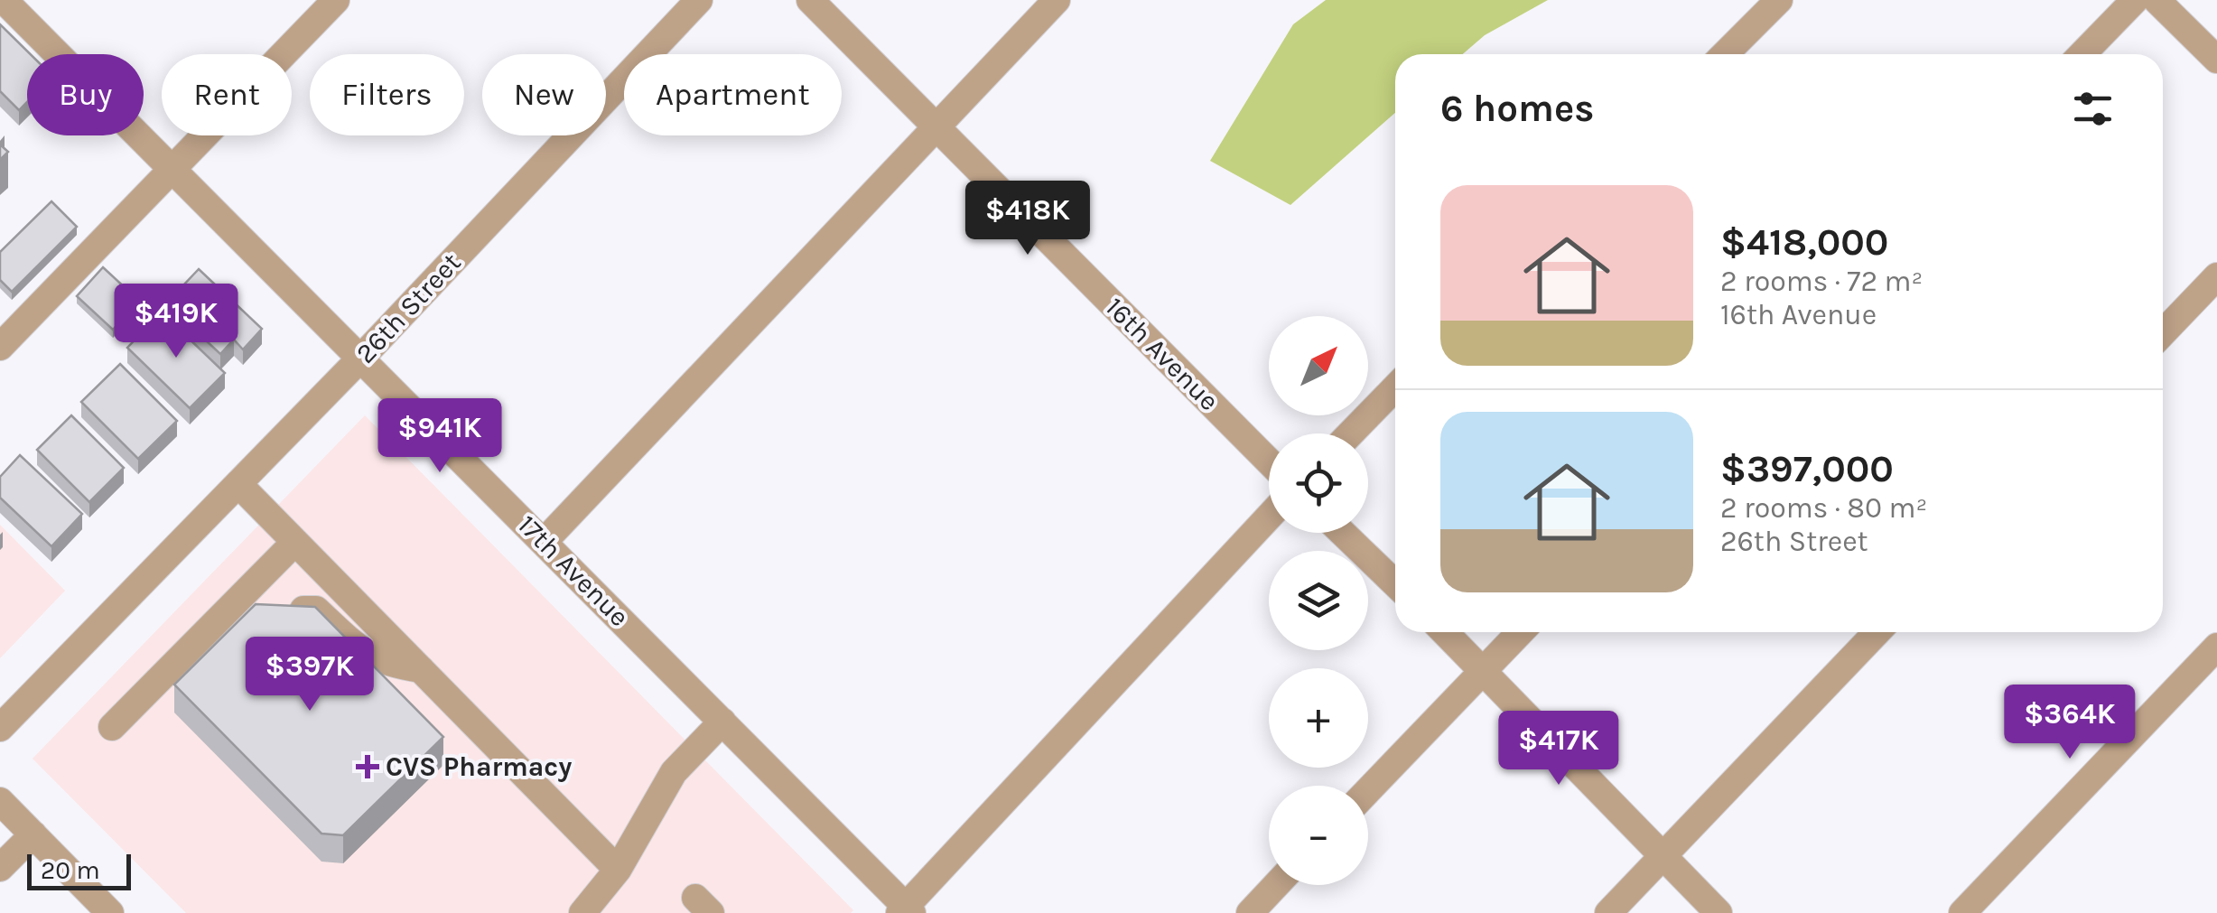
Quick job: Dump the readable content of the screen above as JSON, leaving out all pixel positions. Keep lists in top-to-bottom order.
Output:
{
  "streets": {
    "street": ["26th Street", "16th Avenue", "17th Avenue"]
  },
  "crossings": [
    ["26th Street", "17th Avenue"]
  ],
  "places": {
    "health": ["CVS Pharmacy"]
  },
  "scale_bar": "20 m",
  "north": "top right",
  "page": {
    "chip": [
      "Buy",
      "Rent",
      "Filters",
      "New",
      "Apartment"
    ],
    "heading": "6 homes",
    "list": [
      {
        "name": "$418,000",
        "note": "2 rooms · 72 m² · 16th Avenue"
      },
      {
        "name": "$397,000",
        "note": "2 rooms · 80 m² · 26th Street"
      }
    ],
    "price": [
      "$418K",
      "$419K",
      "$941K",
      "$397K",
      "$364K",
      "$417K"
    ],
    "map_buttons": ["+", "−"],
    "scale": "20 m"
  }
}
